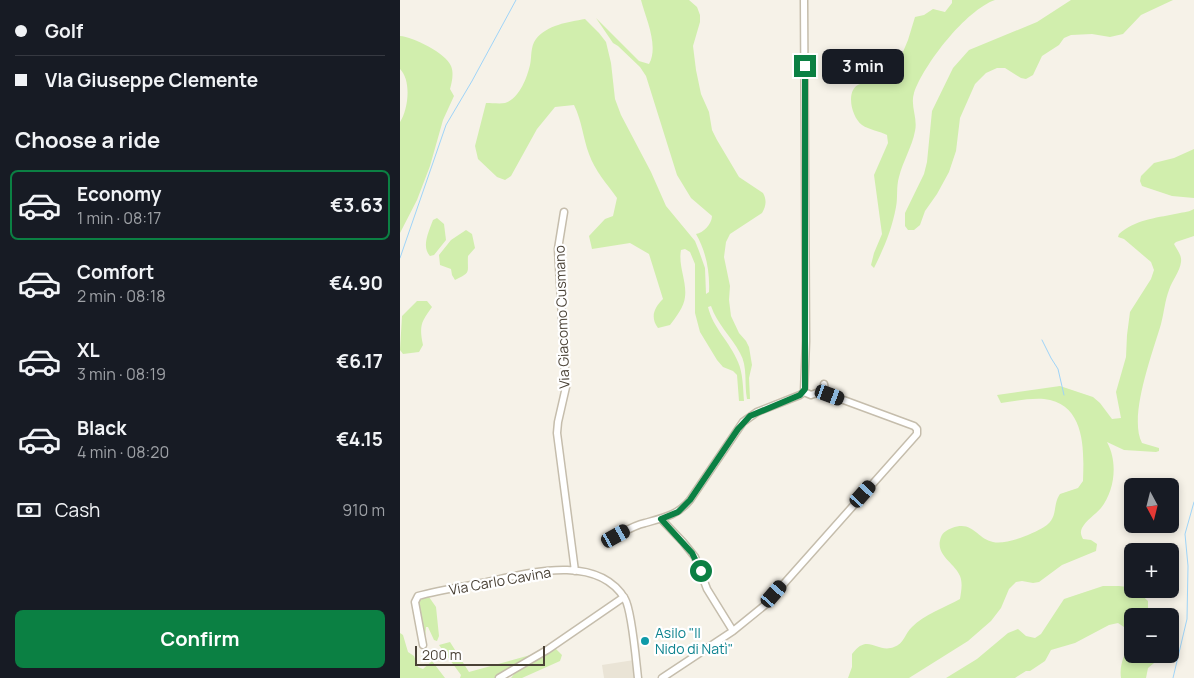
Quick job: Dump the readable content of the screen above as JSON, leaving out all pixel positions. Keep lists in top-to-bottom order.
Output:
{
  "streets": {
    "street": ["Via Giacomo Cusmano", "Via Carlo Cavina"]
  },
  "crossings": [
    ["Via Giacomo Cusmano", "Via Carlo Cavina"]
  ],
  "places": ["Asilo \"Il Nido di Natì\""],
  "scale_bar": "200 m",
  "north": "bottom",
  "page": {
    "banner": ["Golf", "VIa Giuseppe Clemente"],
    "bubble": "3 min",
    "heading": "Choose a ride",
    "list": [
      {
        "name": "Economy",
        "note": "1 min · 08:17",
        "value": "€3.63"
      },
      {
        "name": "Comfort",
        "note": "2 min · 08:18",
        "value": "€4.90"
      },
      {
        "name": "XL",
        "note": "3 min · 08:19",
        "value": "€6.17"
      },
      {
        "name": "Black",
        "note": "4 min · 08:20",
        "value": "€4.15"
      }
    ],
    "map_buttons": ["+", "−"],
    "pay": ["Cash", "910 m"],
    "buttons": "Confirm",
    "scale": "200 m"
  }
}
